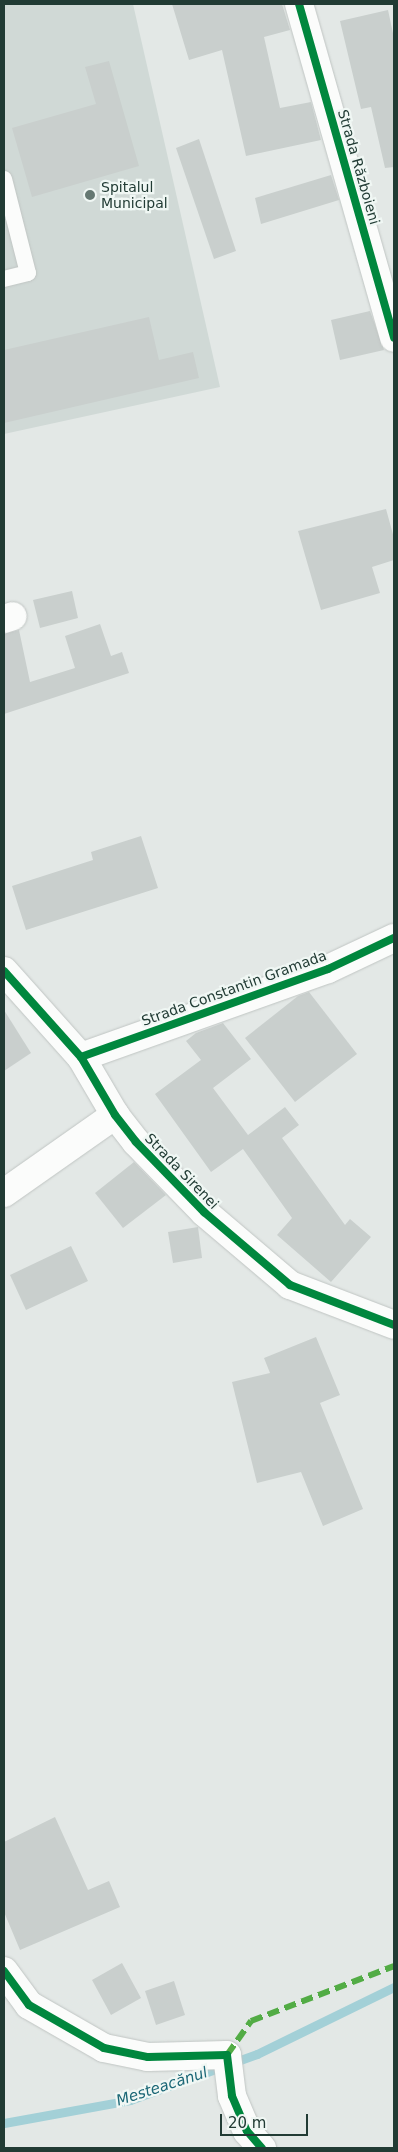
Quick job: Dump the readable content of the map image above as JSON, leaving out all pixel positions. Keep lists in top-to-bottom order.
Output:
{
  "streets": {
    "street": ["Strada Războieni", "Strada Constantin Gramada", "Strada Sirenei"]
  },
  "crossings": [
    ["Strada Constantin Gramada", "Strada Sirenei"]
  ],
  "water": ["Mesteacănul"],
  "places": ["Spitalul Municipal"],
  "scale_bar": "20 m"
}
